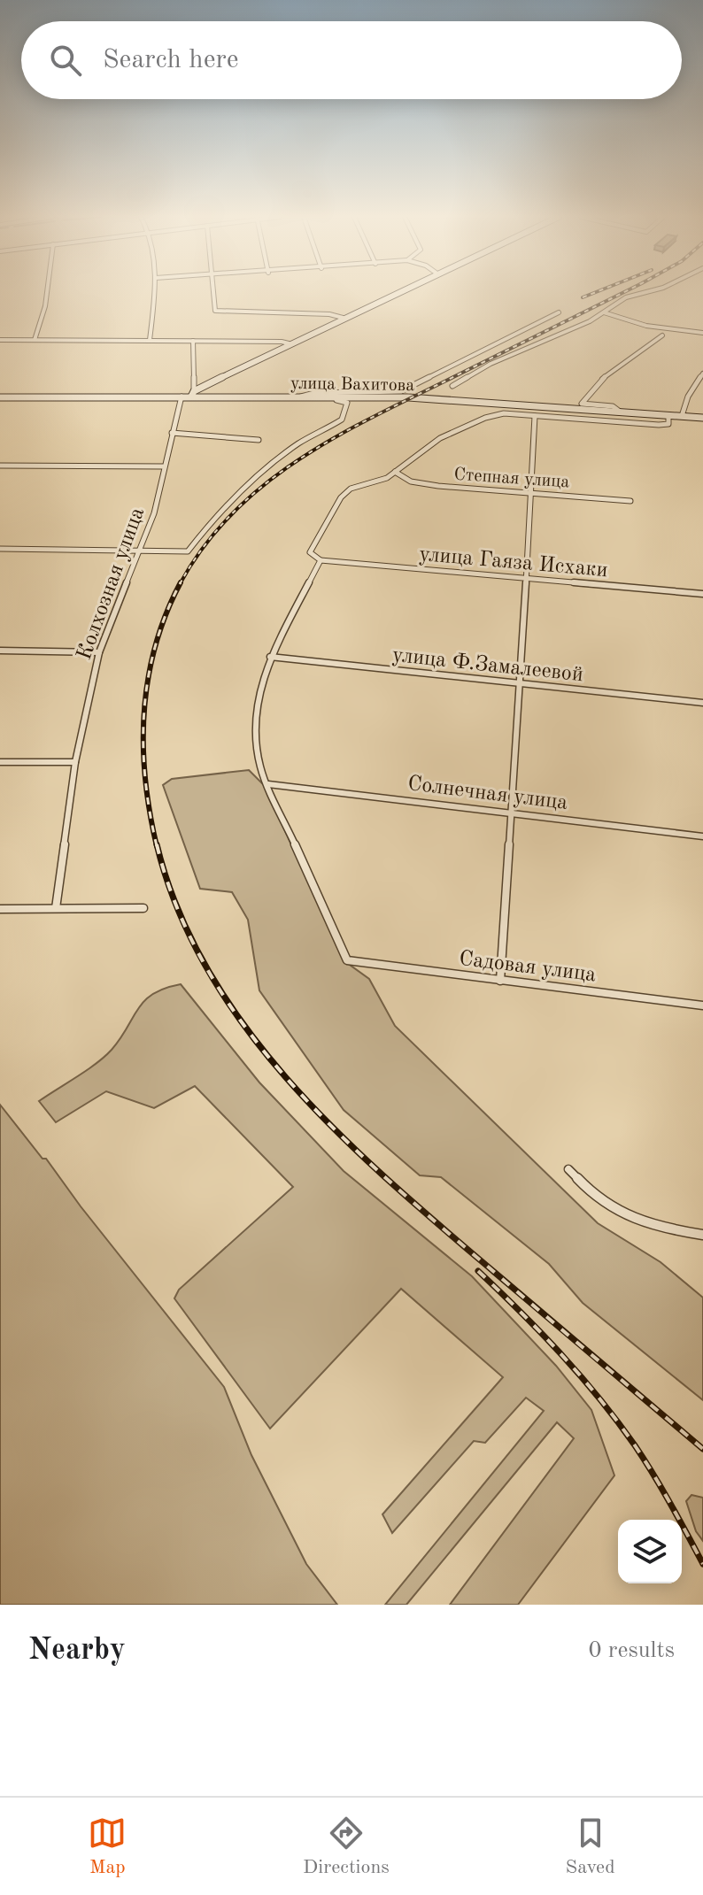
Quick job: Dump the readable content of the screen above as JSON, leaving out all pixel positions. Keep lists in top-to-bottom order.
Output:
{
  "streets": {
    "main road": ["улица Вахитова"],
    "street": [
      "Степная улица",
      "улица Гаяза Исхаки",
      "Колхозная улица",
      "улица Ф.Замалеевой",
      "Солнечная улица",
      "Садовая улица"
    ]
  },
  "crossings": [
    ["улица Вахитова", "Колхозная улица"],
    ["Солнечная улица", "Садовая улица"]
  ],
  "page": {
    "search": "Search here",
    "heading": ["Nearby", "0 results"],
    "nav": ["Map", "Directions", "Saved"]
  }
}
